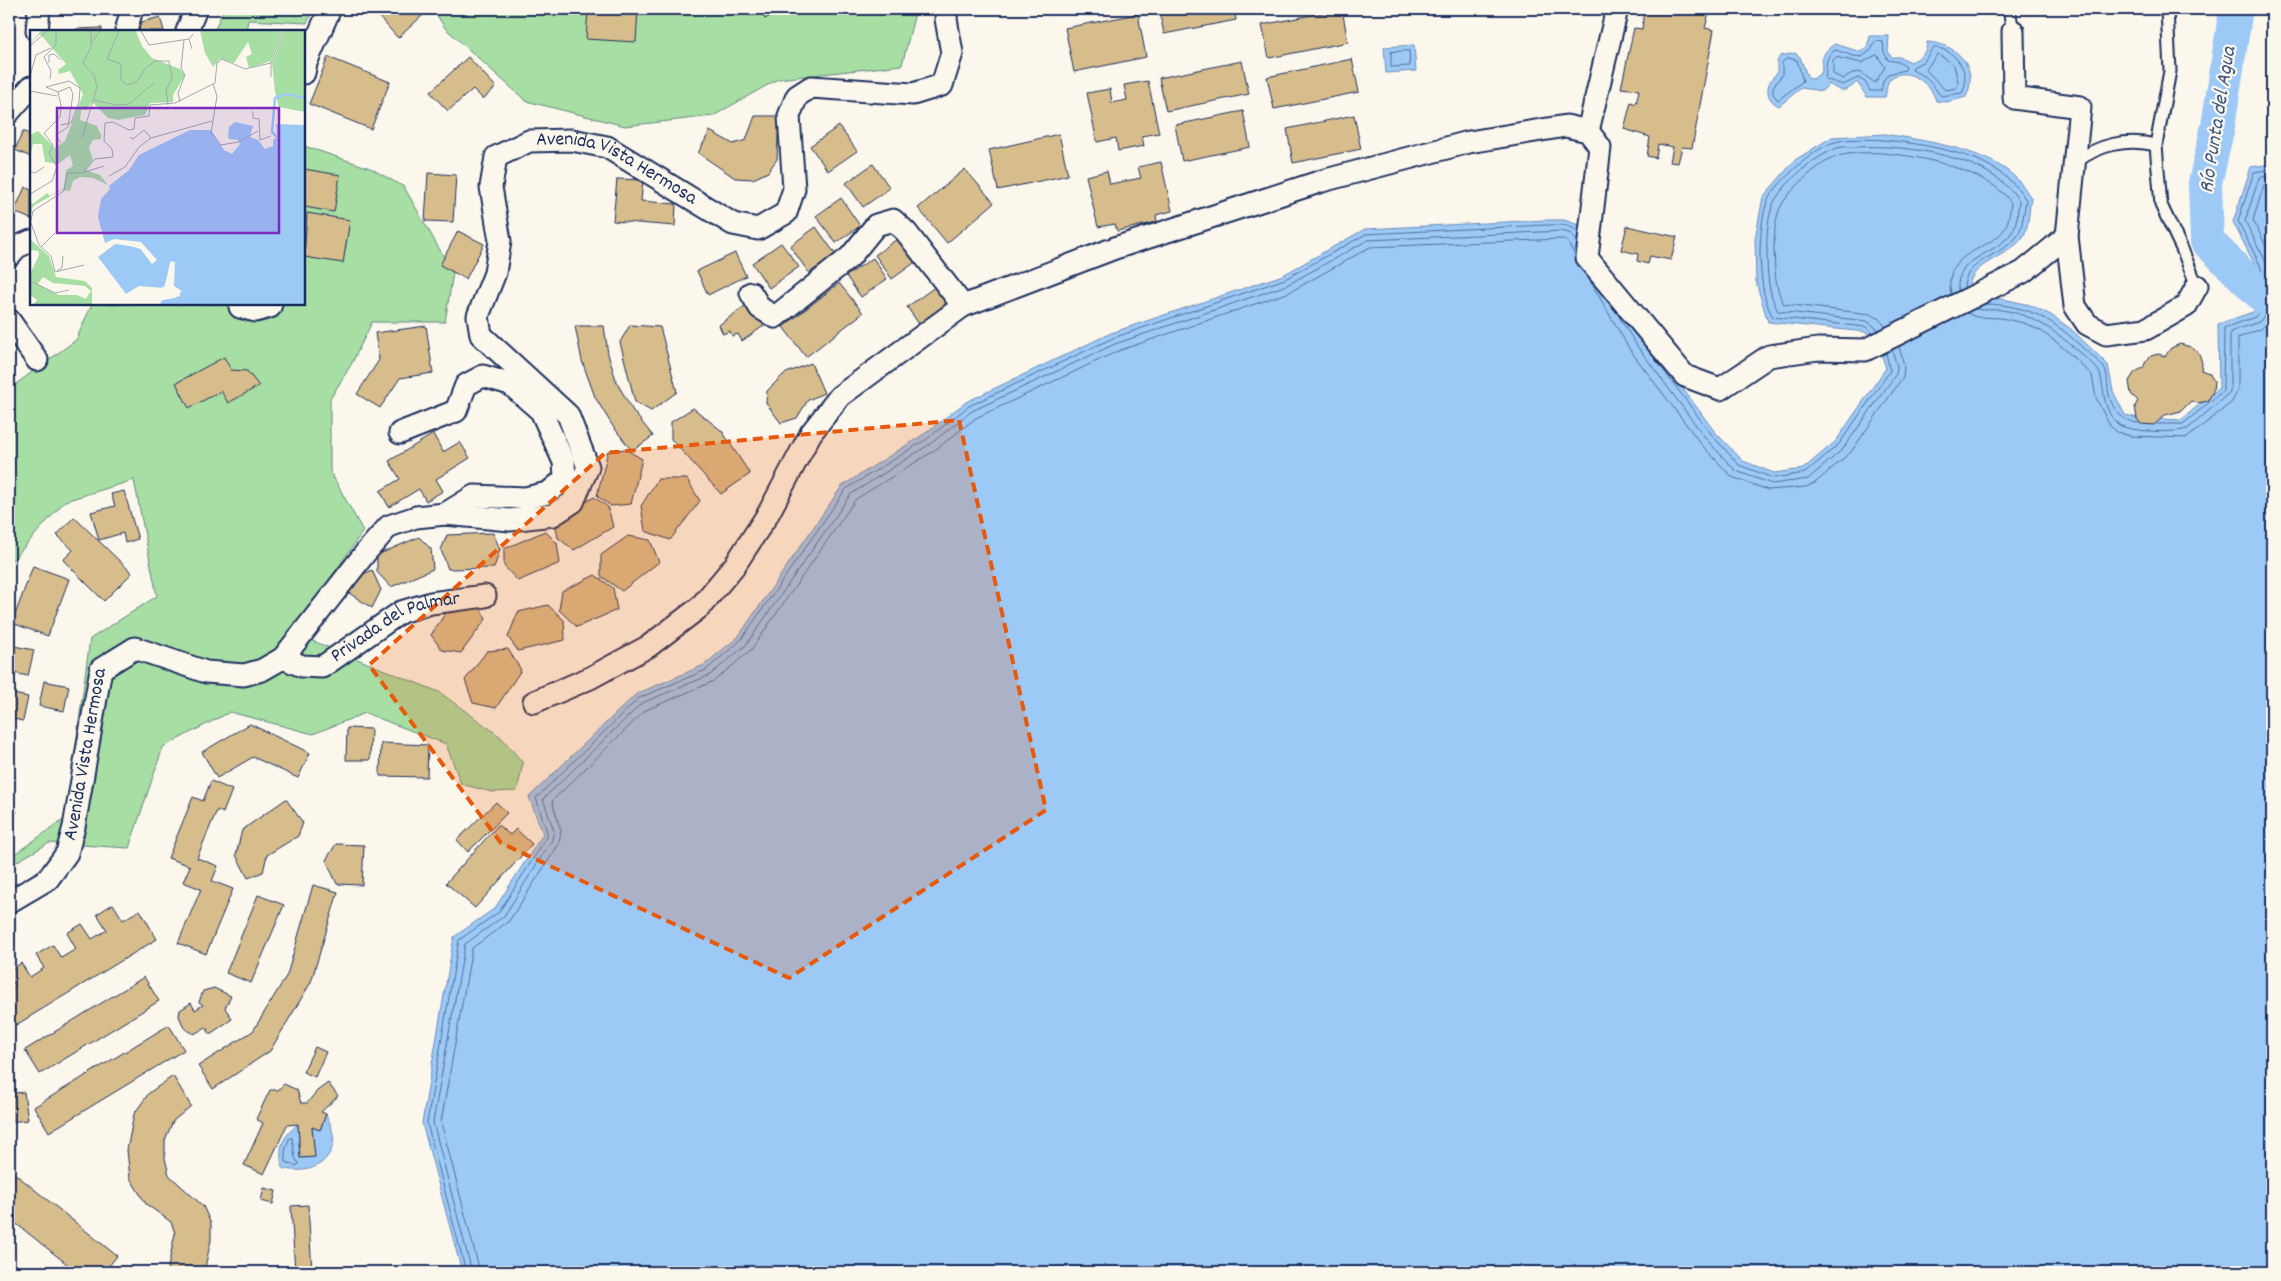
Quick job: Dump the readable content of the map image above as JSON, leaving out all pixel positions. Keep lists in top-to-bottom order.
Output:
{
  "streets": {
    "street": ["Avenida Vista Hermosa", "Privada del Palmar"]
  },
  "crossings": [
    ["Avenida Vista Hermosa", "Privada del Palmar"]
  ],
  "water": ["Río Punta del Agua"]
}
